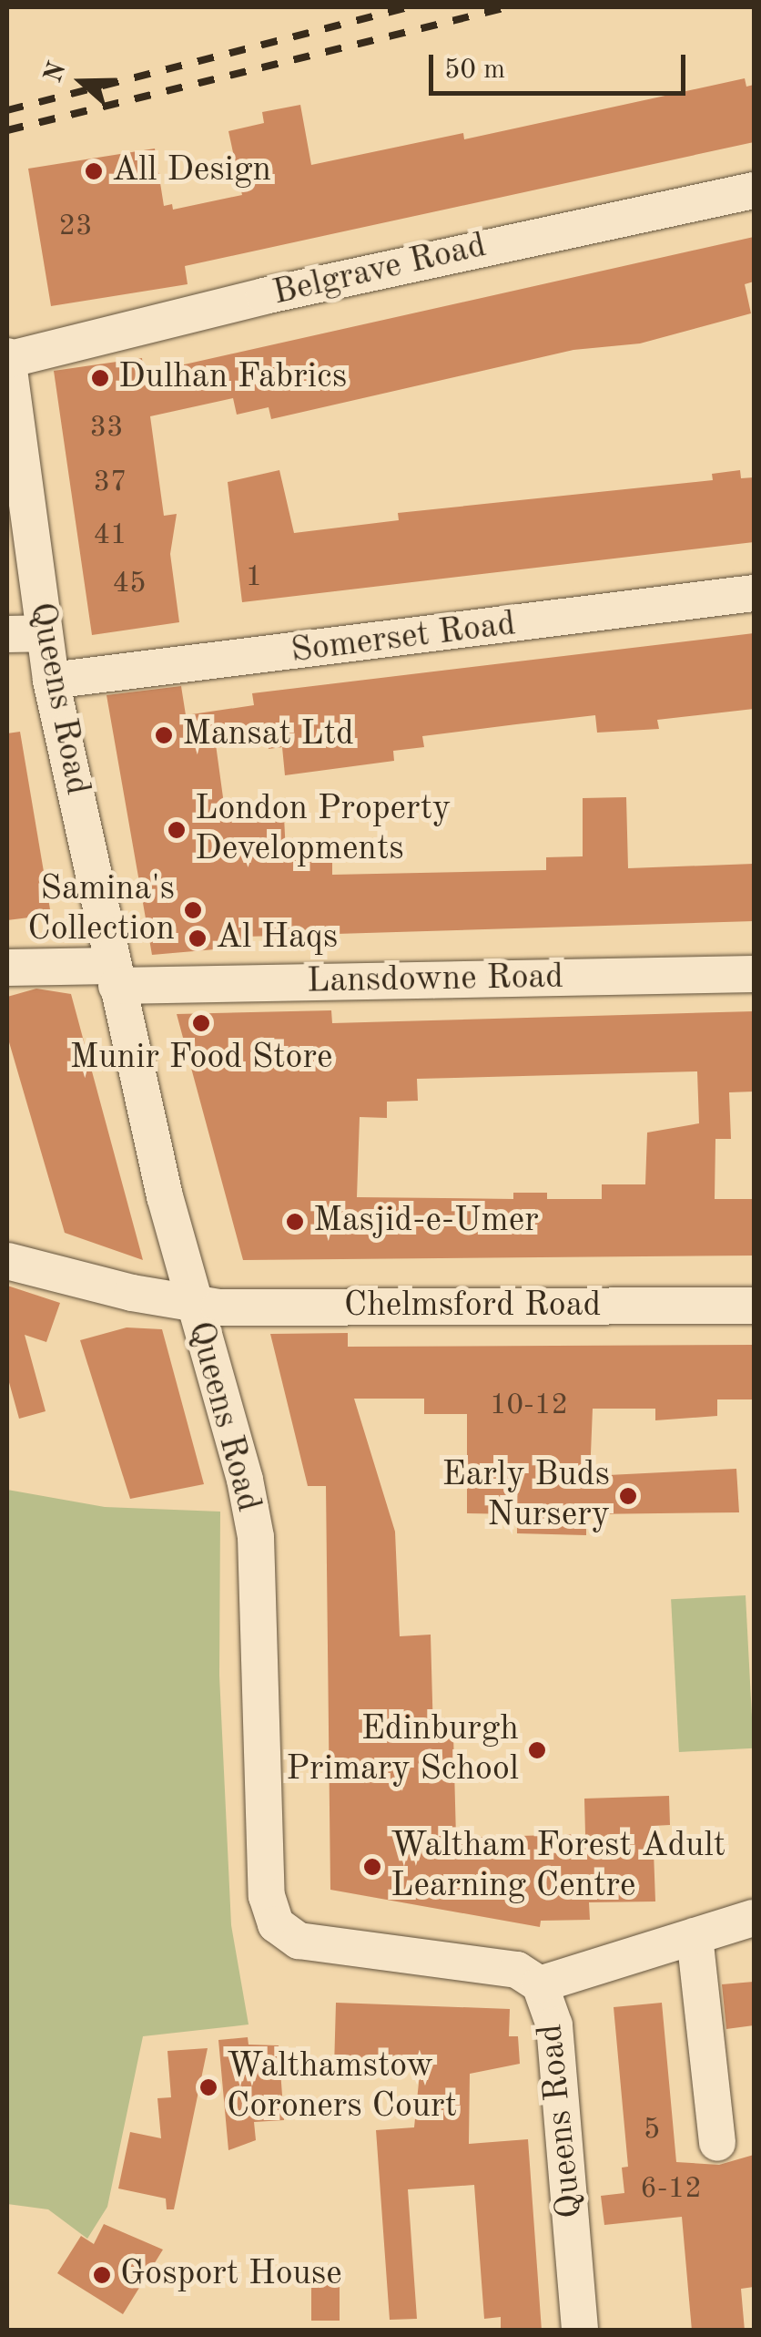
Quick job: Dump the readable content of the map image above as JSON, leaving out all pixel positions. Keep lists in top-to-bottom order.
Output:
{
  "streets": {
    "street": [
      "Belgrave Road",
      "Somerset Road",
      "Queens Road",
      "Lansdowne Road",
      "Chelmsford Road"
    ]
  },
  "crossings": [
    ["Belgrave Road", "Queens Road"],
    ["Somerset Road", "Queens Road"],
    ["Queens Road", "Lansdowne Road"],
    ["Queens Road", "Chelmsford Road"]
  ],
  "places": [
    "All Design",
    "Dulhan Fabrics",
    "Mansat Ltd",
    "London Property Developments",
    "Samina's Collection",
    "Al Haqs",
    "Munir Food Store",
    "Masjid-e-Umer",
    "Early Buds Nursery",
    "Edinburgh Primary School",
    "Waltham Forest Adult Learning Centre",
    "Walthamstow Coroners Court",
    "Gosport House"
  ],
  "house_numbers": [
    "23",
    "33",
    "37",
    "41",
    "1",
    "45",
    "10-12",
    "5",
    "6-12"
  ],
  "scale_bar": "50 m",
  "north": "left"
}
